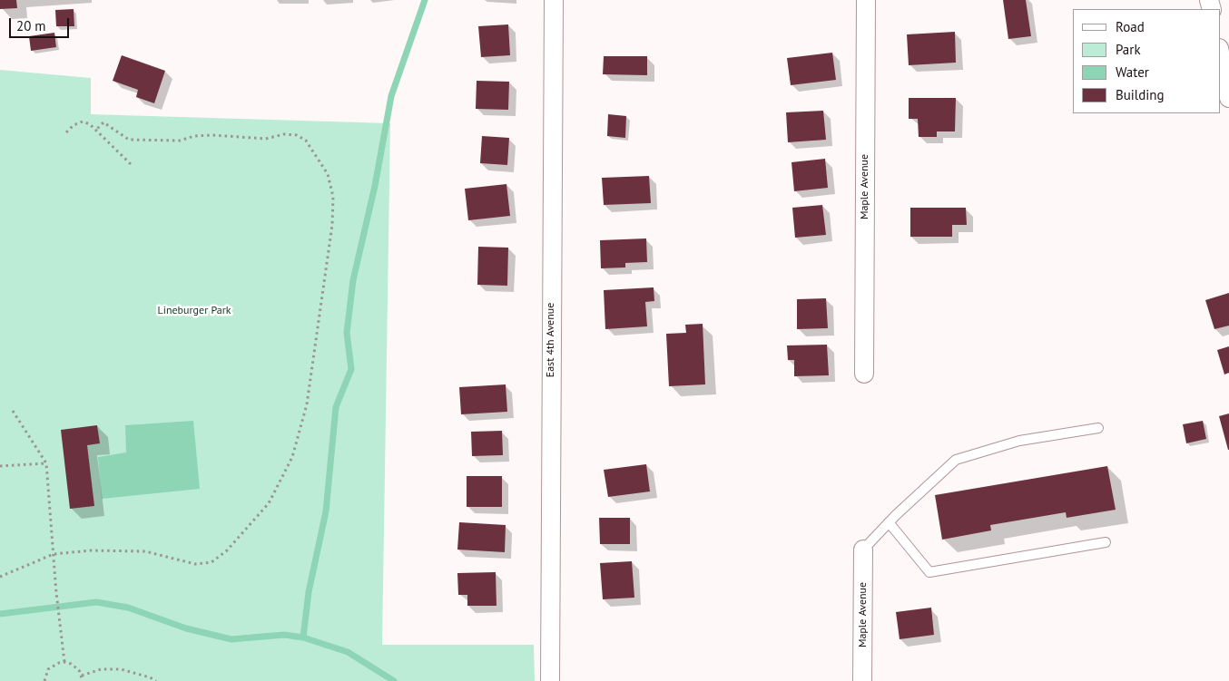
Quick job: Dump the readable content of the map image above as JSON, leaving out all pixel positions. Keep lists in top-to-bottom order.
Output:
{
  "streets": {
    "street": ["Maple Avenue", "East 4th Avenue"]
  },
  "parks": ["Lineburger Park"],
  "legend": [
    "Road",
    "Park",
    "Water",
    "Building"
  ],
  "scale_bar": "20 m"
}
